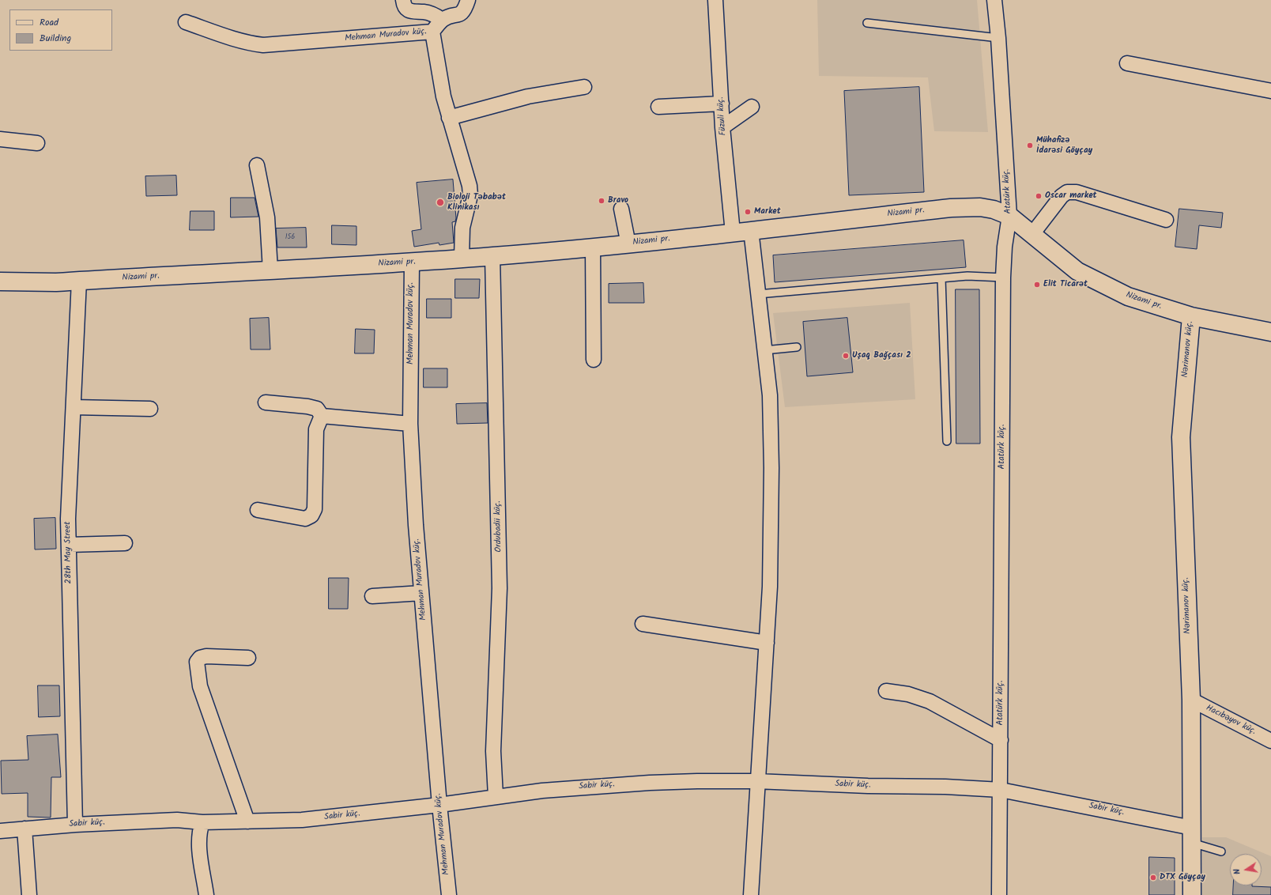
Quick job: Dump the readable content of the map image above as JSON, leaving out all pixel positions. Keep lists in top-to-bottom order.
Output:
{
  "streets": {
    "street": [
      "Mehman Muradov küç.",
      "Füzuli küç.",
      "Atatürk küç.",
      "Nizami pr.",
      "Nərimanov küç.",
      "Ordubadii küç.",
      "28th May Street",
      "Hacıbəyov küç.",
      "Sabir küç."
    ]
  },
  "crossings": [
    ["Mehman Muradov küç.", "Nizami pr."],
    ["Mehman Muradov küç.", "Sabir küç."],
    ["Füzuli küç.", "Nizami pr."],
    ["Atatürk küç.", "Nizami pr."],
    ["Atatürk küç.", "Sabir küç."],
    ["Nizami pr.", "Nərimanov küç."],
    ["Nizami pr.", "Ordubadii küç."],
    ["Nizami pr.", "28th May Street"],
    ["Nərimanov küç.", "Hacıbəyov küç."],
    ["Nərimanov küç.", "Sabir küç."],
    ["Ordubadii küç.", "Sabir küç."],
    ["28th May Street", "Sabir küç."]
  ],
  "places": [
    "Mühafizə İdarəsi Göyçay",
    "Oscar market",
    "Bravo",
    "Bioloji Təbabət Klinikası",
    "Market",
    "Elit Ticarət",
    "Uşaq Bağçası 2",
    "DTX Göyçay"
  ],
  "house_numbers": ["156"],
  "legend": ["Road", "Building"],
  "north": "left"
}
